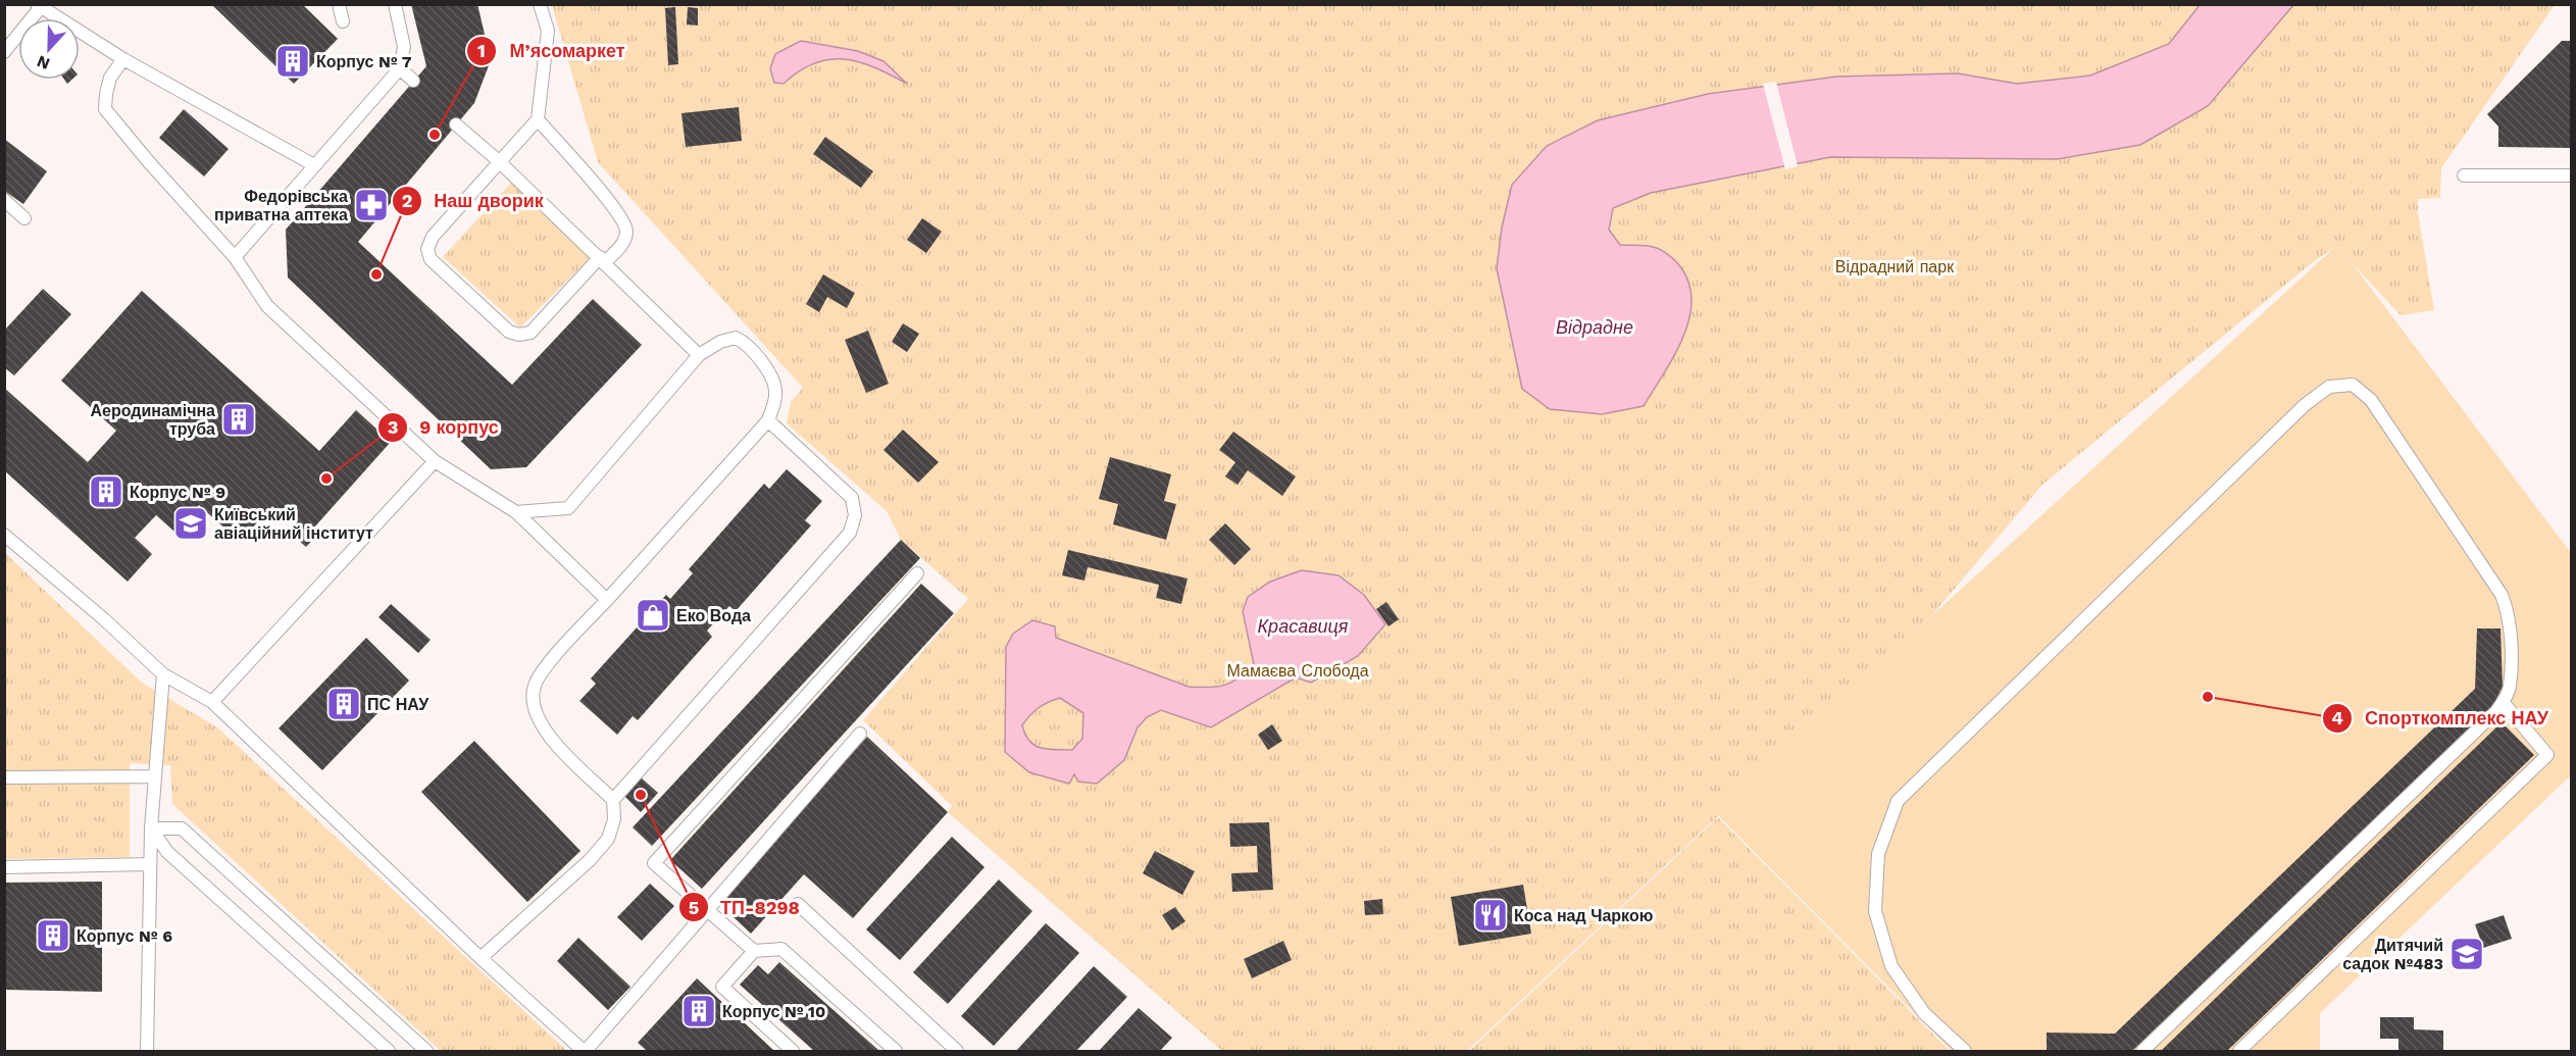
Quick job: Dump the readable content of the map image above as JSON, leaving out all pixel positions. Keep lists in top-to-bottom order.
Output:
{
  "water": ["Відрадне", "Красавиця"],
  "parks": ["Відрадний парк", "Мамаєва Слобода"],
  "places": {
    "building": [
      "Корпус № 7",
      "Аеродинамічна труба",
      "Корпус № 9",
      "ПС НАУ",
      "Корпус № 6",
      "Корпус № 10"
    ],
    "other": [
      "М’ясомаркет",
      "Наш дворик",
      "9 корпус",
      "Спорткомплекс НАУ",
      "ТП-8298"
    ],
    "pharmacy": ["Федорівська приватна аптека"],
    "school or university": ["Київський авіаційний інститут", "Дитячий садок №483"],
    "shop": ["Еко Вода"],
    "restaurant": ["Коса над Чаркою"]
  },
  "north": "bottom"
}
